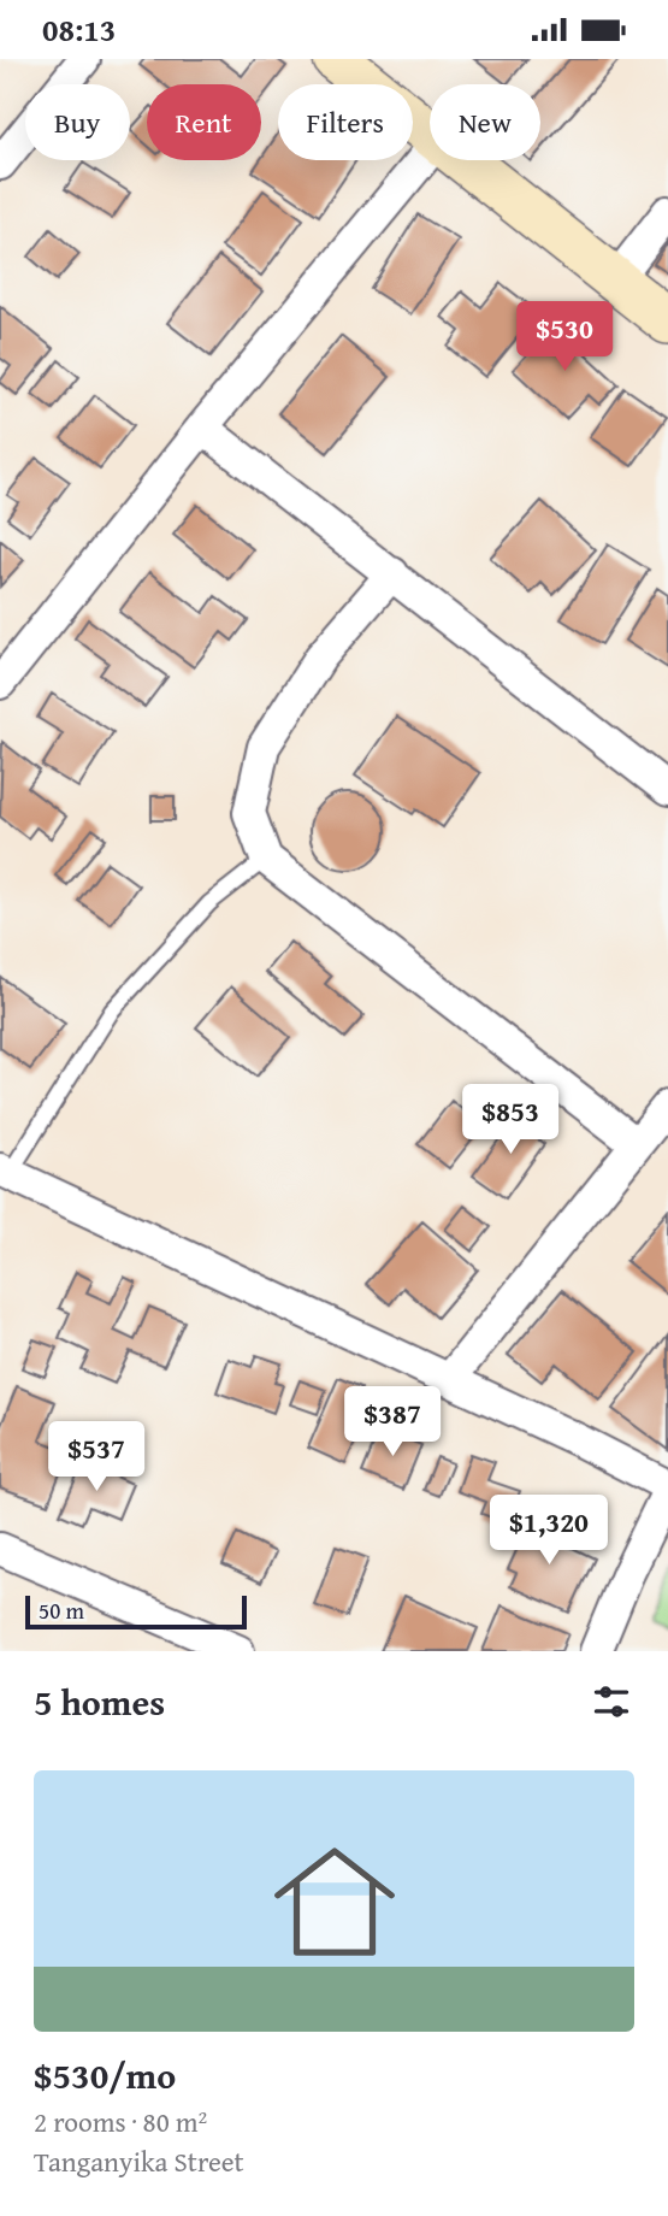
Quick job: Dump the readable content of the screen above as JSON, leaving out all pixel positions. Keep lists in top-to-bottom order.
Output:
{
  "scale_bar": "50 m",
  "page": {
    "status": "08:13",
    "chip": [
      "Buy",
      "Rent",
      "Filters",
      "New"
    ],
    "price": [
      "$530",
      "$853",
      "$387",
      "$537",
      "$1,320"
    ],
    "scale": "50 m",
    "heading": "5 homes",
    "list": [
      {
        "name": "$530/mo",
        "note": "2 rooms · 80 m² · Tanganyika Street"
      }
    ]
  }
}
